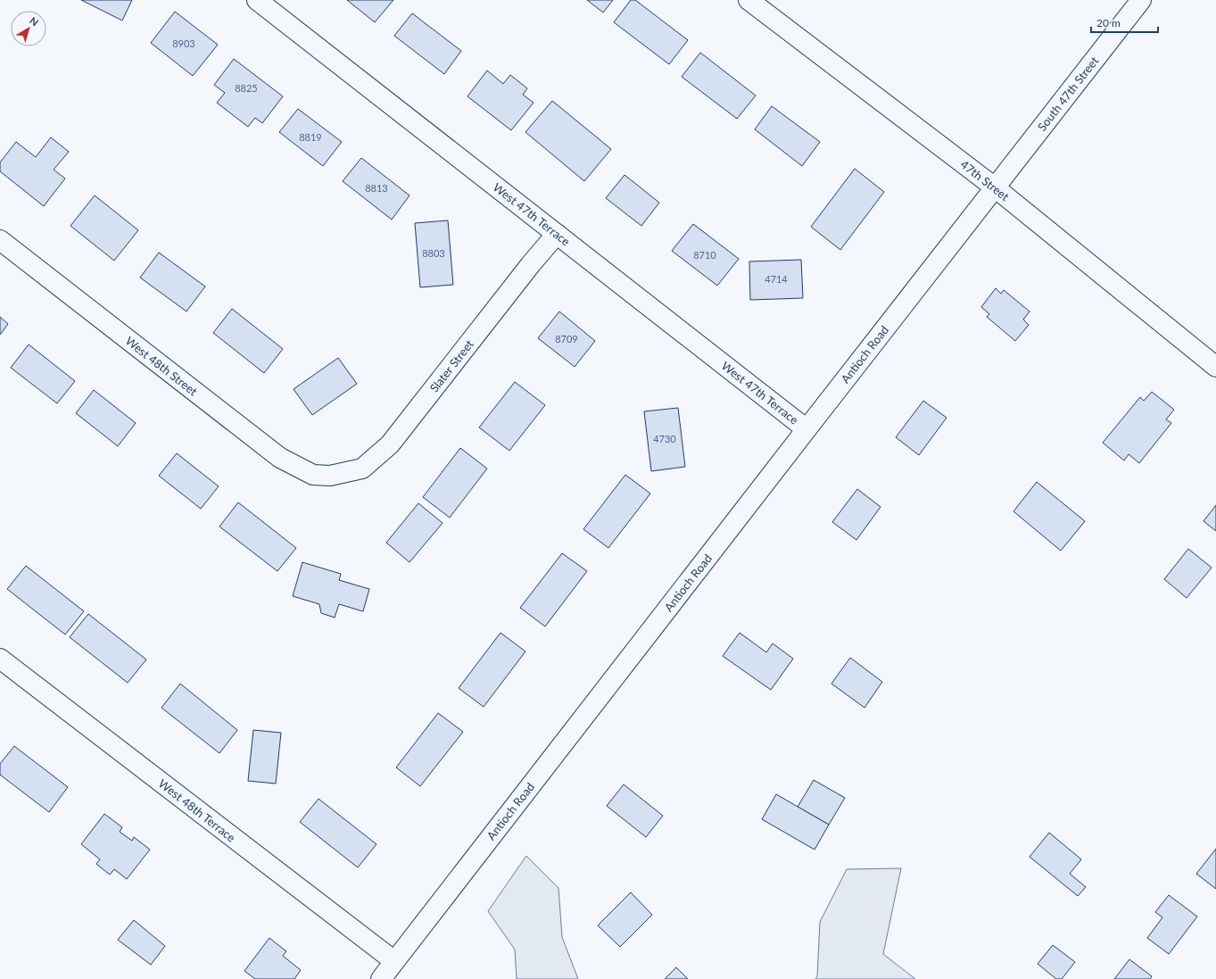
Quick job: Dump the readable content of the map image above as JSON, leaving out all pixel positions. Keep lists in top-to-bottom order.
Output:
{
  "streets": {
    "street": [
      "South 47th Street",
      "47th Street",
      "West 47th Terrace",
      "Antioch Road",
      "West 48th Street",
      "Slater Street",
      "West 48th Terrace"
    ]
  },
  "crossings": [
    ["South 47th Street", "47th Street"],
    ["South 47th Street", "Antioch Road"],
    ["47th Street", "Antioch Road"],
    ["West 47th Terrace", "Antioch Road"],
    ["West 47th Terrace", "Slater Street"],
    ["Antioch Road", "West 48th Terrace"],
    ["West 48th Street", "Slater Street"]
  ],
  "house_numbers": [
    "8903",
    "8825",
    "8819",
    "8813",
    "8803",
    "8710",
    "4714",
    "8709",
    "4730"
  ],
  "scale_bar": "20 m",
  "north": "top right"
}
